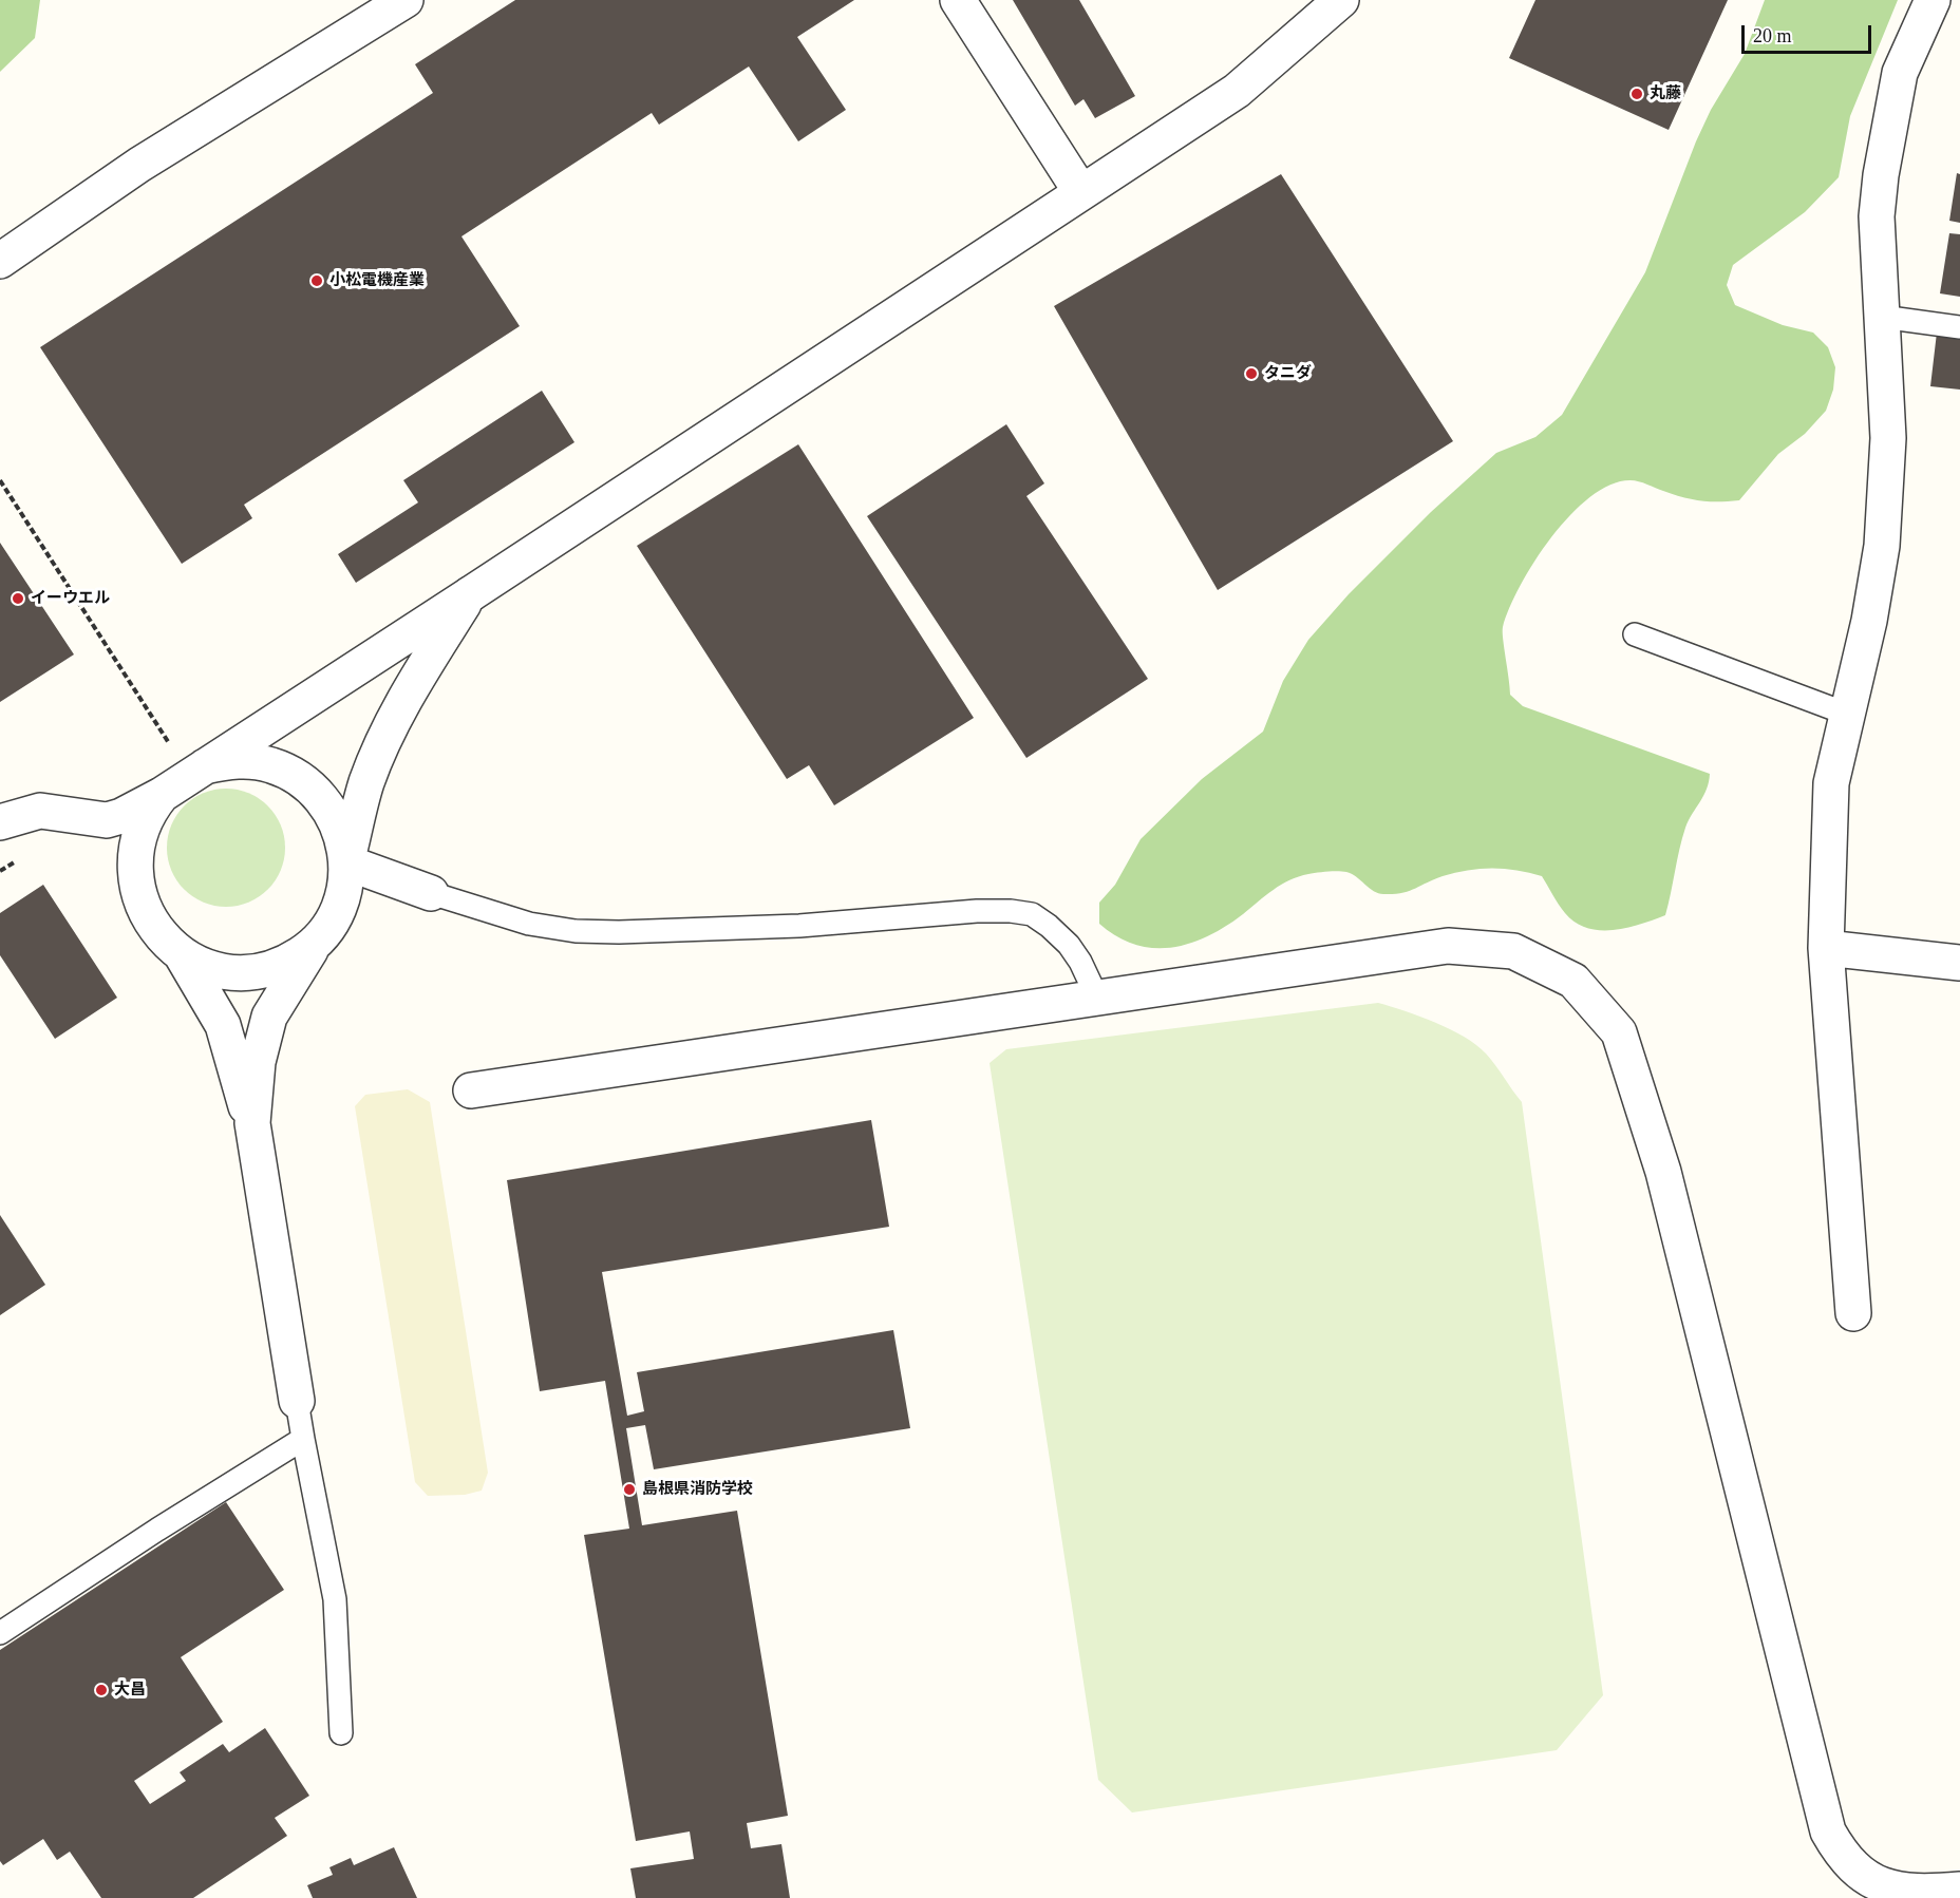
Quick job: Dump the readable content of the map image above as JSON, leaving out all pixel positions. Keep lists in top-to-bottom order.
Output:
{
  "places": [
    "丸藤",
    "小松電機産業",
    "タニダ",
    "イーウエル",
    "島根県消防学校",
    "大昌"
  ],
  "scale_bar": "20 m"
}
